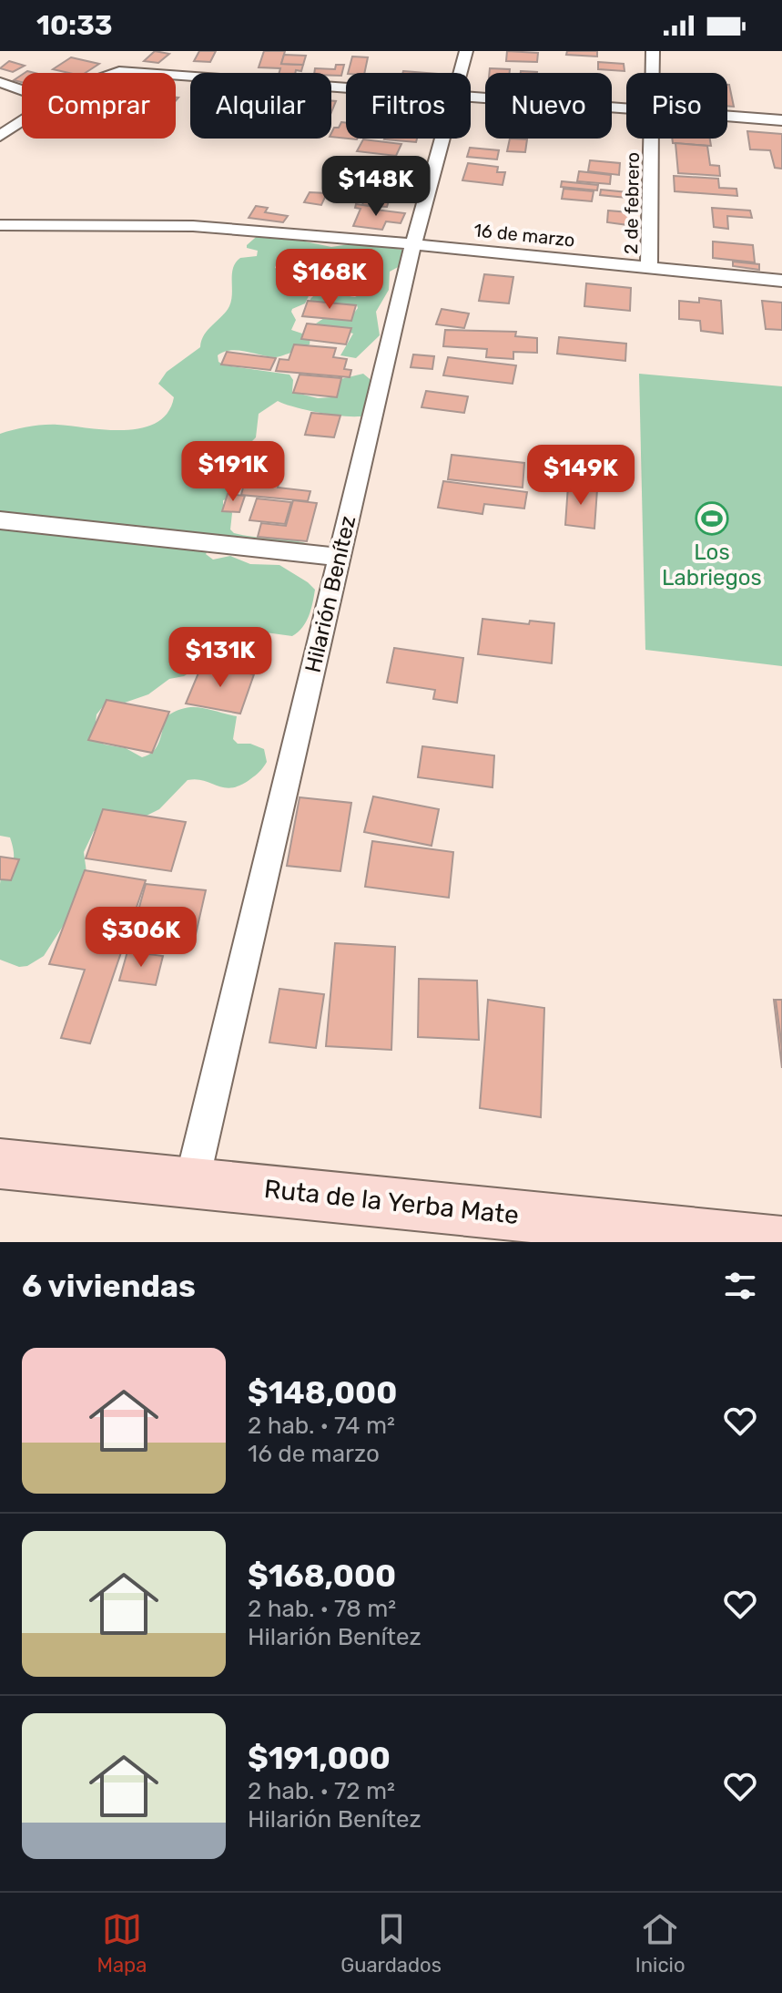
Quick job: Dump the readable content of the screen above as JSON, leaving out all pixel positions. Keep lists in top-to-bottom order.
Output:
{
  "streets": {
    "main road": ["Ruta de la Yerba Mate"],
    "street": ["2 de febrero", "16 de marzo", "Hilarión Benítez"]
  },
  "crossings": [
    ["2 de febrero", "16 de marzo"],
    ["16 de marzo", "Hilarión Benítez"],
    ["Hilarión Benítez", "Ruta de la Yerba Mate"]
  ],
  "places": {
    "sports": ["Los Labriegos"]
  },
  "page": {
    "status": "10:33",
    "chip": [
      "Comprar",
      "Alquilar",
      "Filtros",
      "Nuevo",
      "Piso"
    ],
    "price": [
      "$148K",
      "$168K",
      "$191K",
      "$149K",
      "$131K",
      "$306K"
    ],
    "heading": "6 viviendas",
    "list": [
      {
        "name": "$148,000",
        "note": "2 hab. · 74 m² · 16 de marzo"
      },
      {
        "name": "$168,000",
        "note": "2 hab. · 78 m² · Hilarión Benítez"
      },
      {
        "name": "$191,000",
        "note": "2 hab. · 72 m² · Hilarión Benítez"
      }
    ],
    "tabs": ["Mapa", "Guardados", "Inicio"]
  }
}
